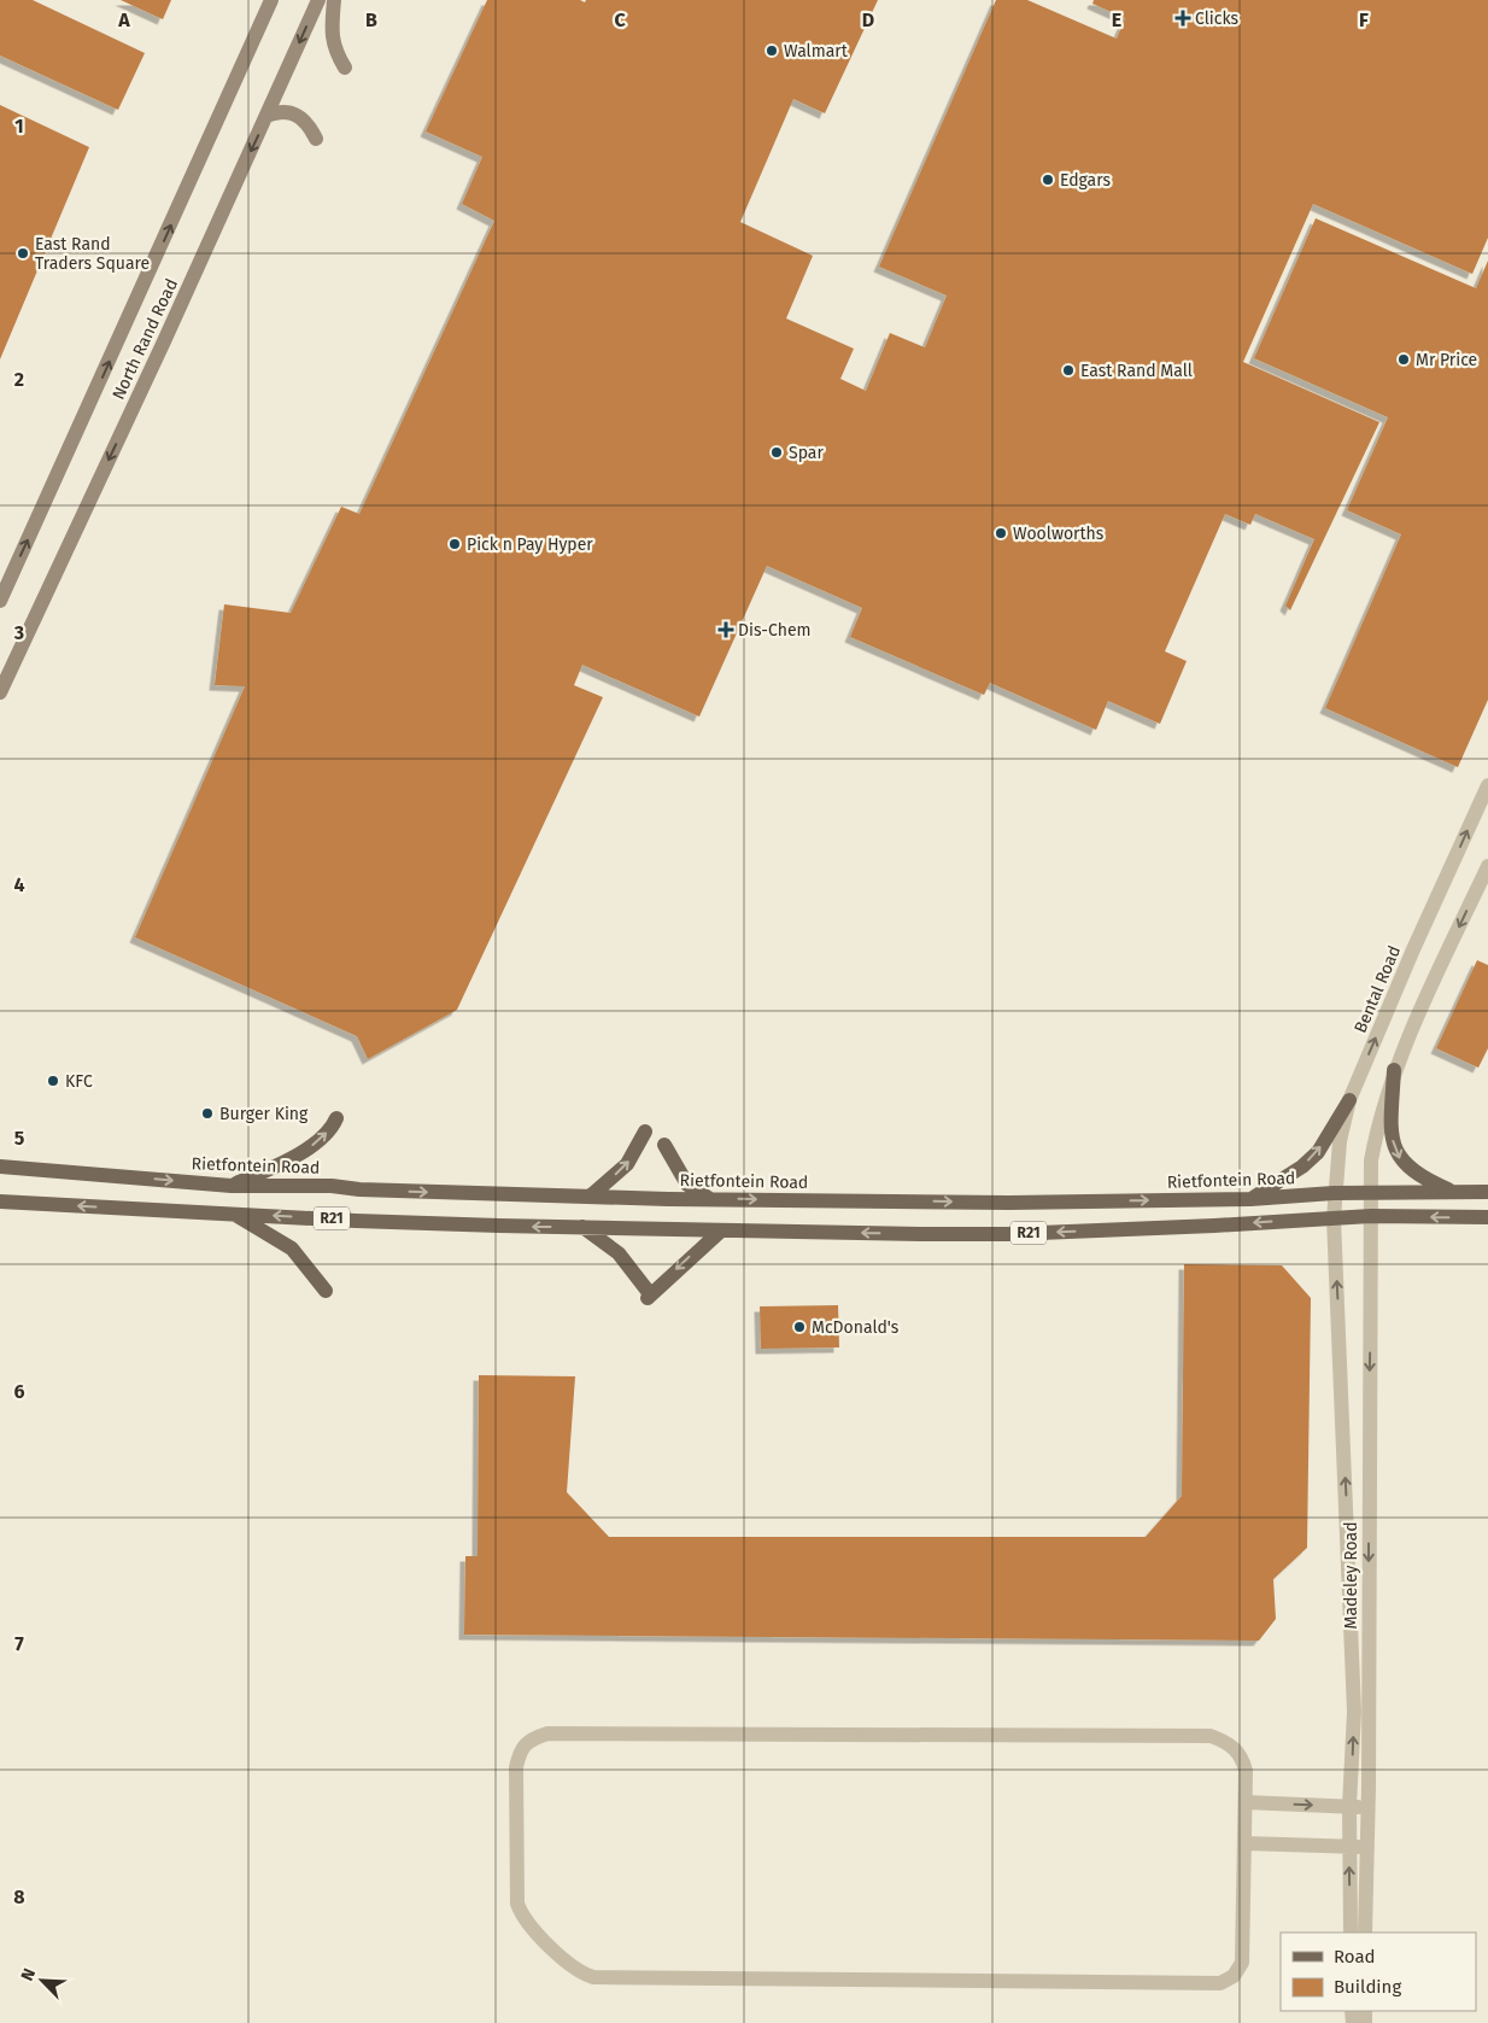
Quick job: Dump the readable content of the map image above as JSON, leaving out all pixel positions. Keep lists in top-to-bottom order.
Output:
{
  "streets": {
    "main road": ["North Rand Road", "Rietfontein Road", "R21"],
    "street": ["Bental Road", "Madeley Road"]
  },
  "crossings": [
    ["Bental Road", "Rietfontein Road"],
    ["Bental Road", "R21"],
    ["Bental Road", "Madeley Road"],
    ["R21", "Madeley Road"]
  ],
  "places": {
    "health": ["Clicks", "Dis-Chem"],
    "other": [
      "Walmart",
      "Edgars",
      "East Rand Traders Square",
      "Mr Price",
      "East Rand Mall",
      "Spar",
      "Woolworths",
      "Pick n Pay Hyper",
      "KFC",
      "Burger King",
      "McDonald's"
    ]
  },
  "legend": ["Road", "Building"],
  "north": "top left",
  "grid": {
    "columns": [
      "A",
      "B",
      "C",
      "D",
      "E",
      "F"
    ],
    "rows": [
      "1",
      "2",
      "3",
      "4",
      "5",
      "6",
      "7",
      "8"
    ]
  }
}
